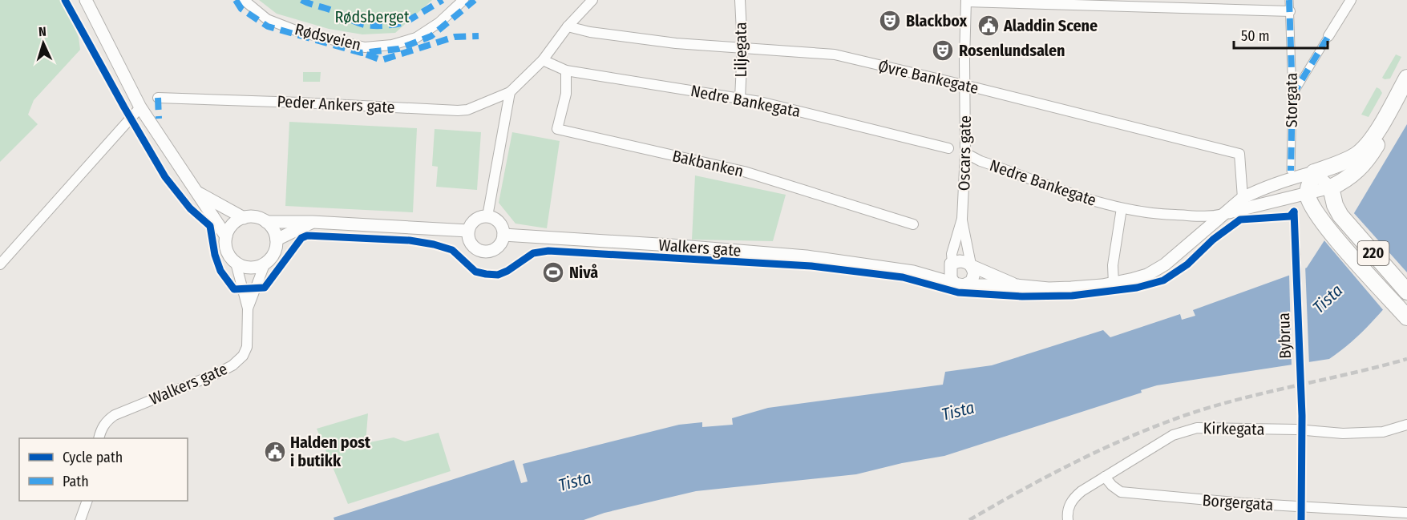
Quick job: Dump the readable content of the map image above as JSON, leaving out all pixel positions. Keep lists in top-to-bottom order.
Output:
{
  "streets": {
    "main road": ["220"],
    "street": [
      "Rødsveien",
      "Liljegata",
      "Øvre Bankegate",
      "Storgata",
      "Nedre Bankegata",
      "Peder Ankers gate",
      "Oscars gate",
      "Bakbanken",
      "Nedre Bankegate",
      "Walkers gate",
      "Bybrua",
      "Kirkegata",
      "Borgergata"
    ]
  },
  "crossings": [
    ["Liljegata", "Øvre Bankegate"],
    ["Liljegata", "Nedre Bankegata"],
    ["Øvre Bankegate", "Oscars gate"],
    ["Nedre Bankegata", "Bakbanken"],
    ["Oscars gate", "Nedre Bankegate"],
    ["Kirkegata", "Borgergata"]
  ],
  "water": ["Tista"],
  "parks": ["Rødsberget"],
  "places": {
    "theatre": ["Blackbox", "Rosenlundsalen"],
    "public building": ["Aladdin Scene", "Halden post i butikk"],
    "sports": ["Nivå"]
  },
  "legend": ["Cycle path", "Path"],
  "scale_bar": "50 m",
  "north": "top"
}
